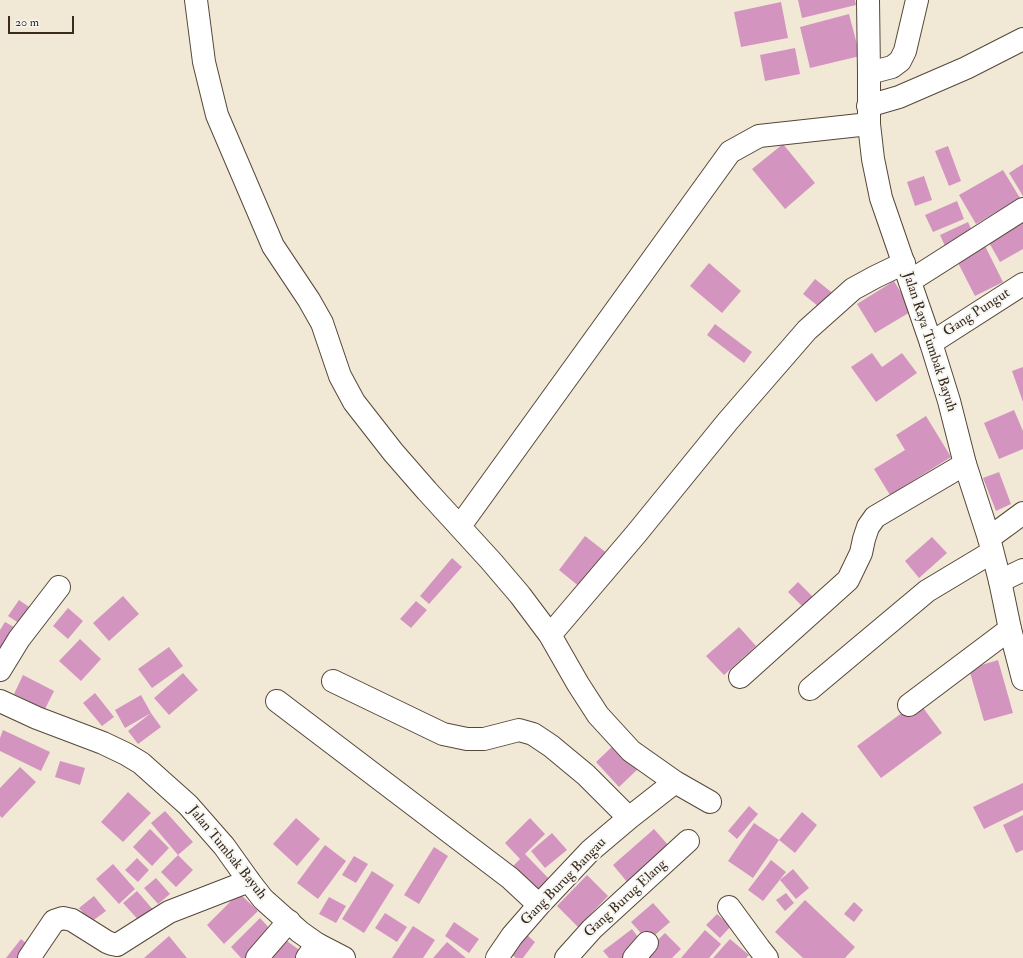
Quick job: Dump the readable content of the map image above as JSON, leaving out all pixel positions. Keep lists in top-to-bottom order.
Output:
{
  "streets": {
    "street": [
      "Gang Pungut",
      "Jalan Raya Tumbak Bayuh",
      "Jalan Tumbak Bayuh",
      "Gang Burug Bangau",
      "Gang Burug Elang"
    ]
  },
  "crossings": [
    ["Gang Pungut", "Jalan Raya Tumbak Bayuh"]
  ],
  "scale_bar": "20 m"
}
